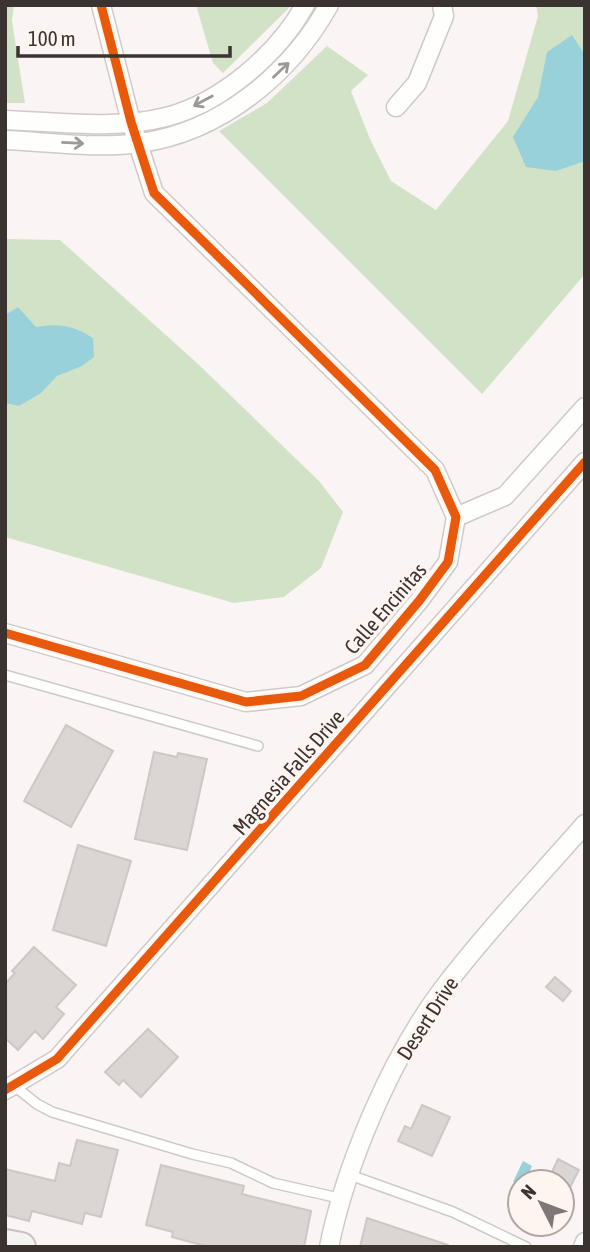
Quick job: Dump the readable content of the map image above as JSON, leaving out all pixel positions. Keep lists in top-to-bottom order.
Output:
{
  "streets": {
    "street": ["Calle Encinitas", "Magnesia Falls Drive", "Desert Drive"]
  },
  "scale_bar": "100 m",
  "north": "top left"
}
